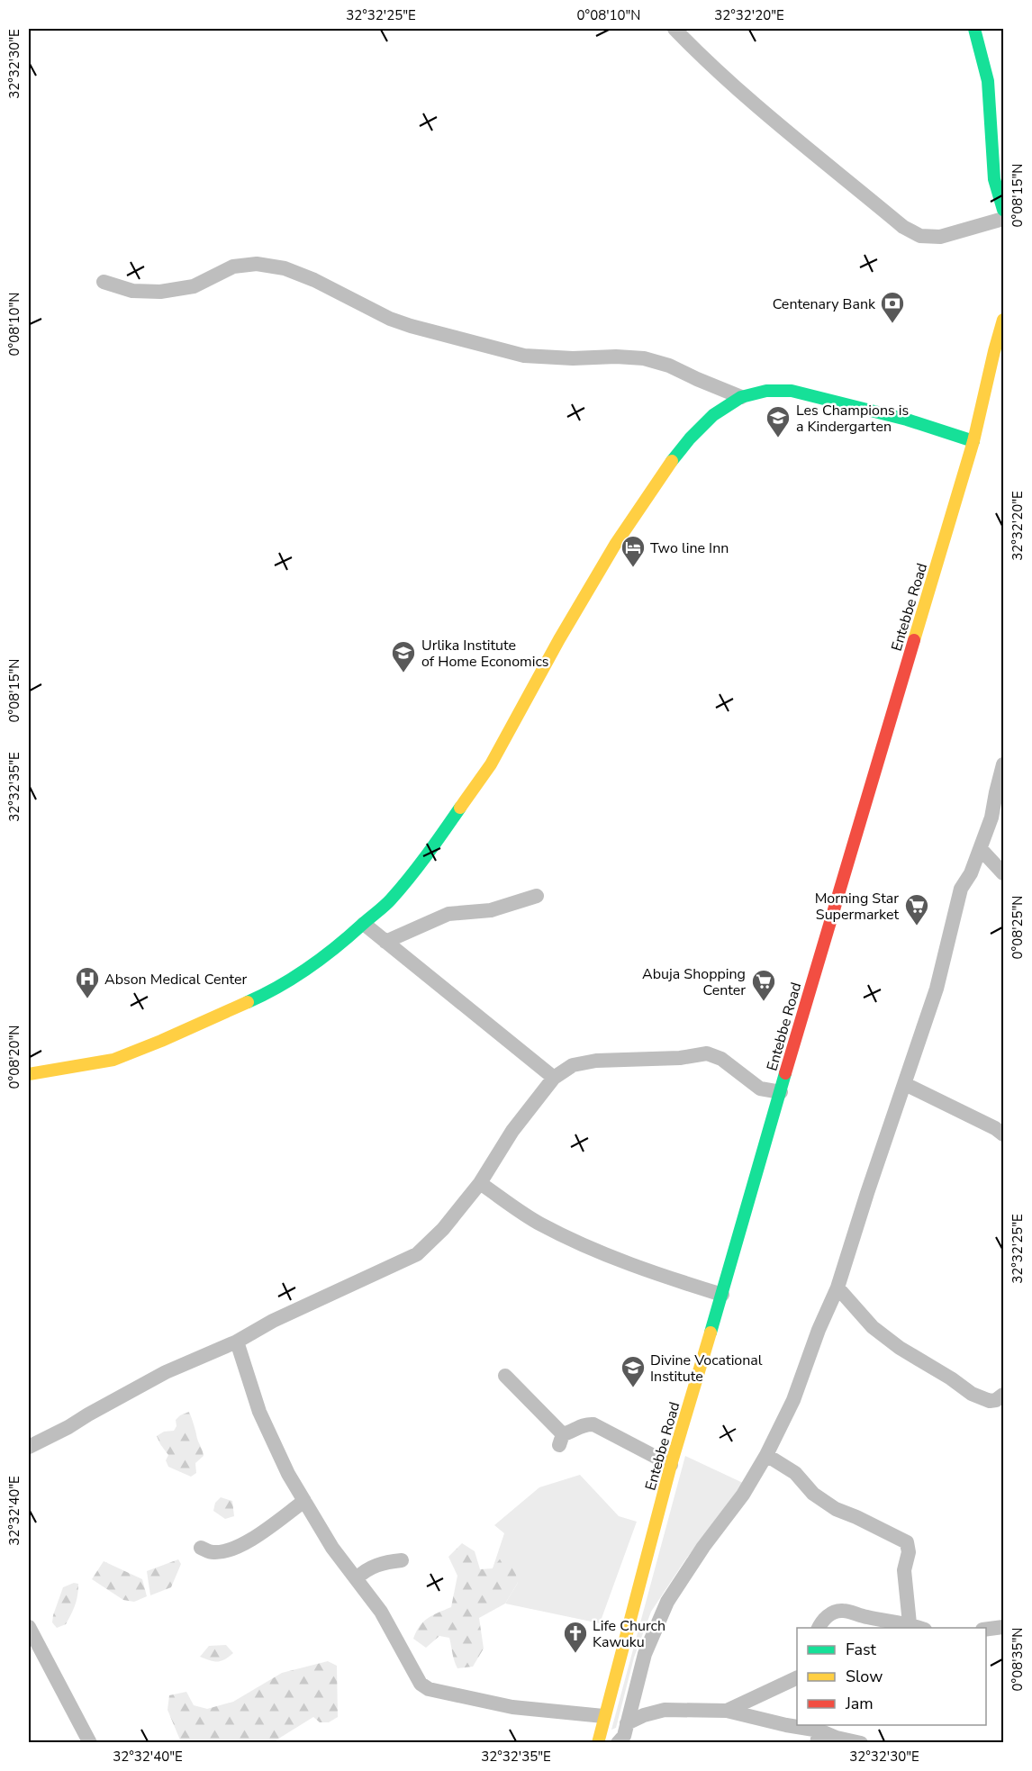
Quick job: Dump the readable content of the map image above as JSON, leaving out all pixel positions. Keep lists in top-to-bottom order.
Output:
{
  "streets": {
    "main road": ["Entebbe Road"]
  },
  "places": {
    "bank": ["Centenary Bank"],
    "school or university": ["Les Champions is a Kindergarten", "Urlika Institute of Home Economics", "Divine Vocational Institute"],
    "hotel": ["Two line Inn"],
    "supermarket": ["Morning Star Supermarket", "Abuja Shopping Center"],
    "hospital": ["Abson Medical Center"],
    "church": ["Life Church Kawuku"]
  },
  "legend": ["Fast", "Slow", "Jam"],
  "coordinates": [
    "32°32'25\"E",
    "0°08'10\"N",
    "32°32'20\"E",
    "32°32'30\"E",
    "0°08'15\"N",
    "32°32'35\"E",
    "0°08'25\"N",
    "0°08'20\"N",
    "32°32'40\"E",
    "0°08'35\"N"
  ]
}
